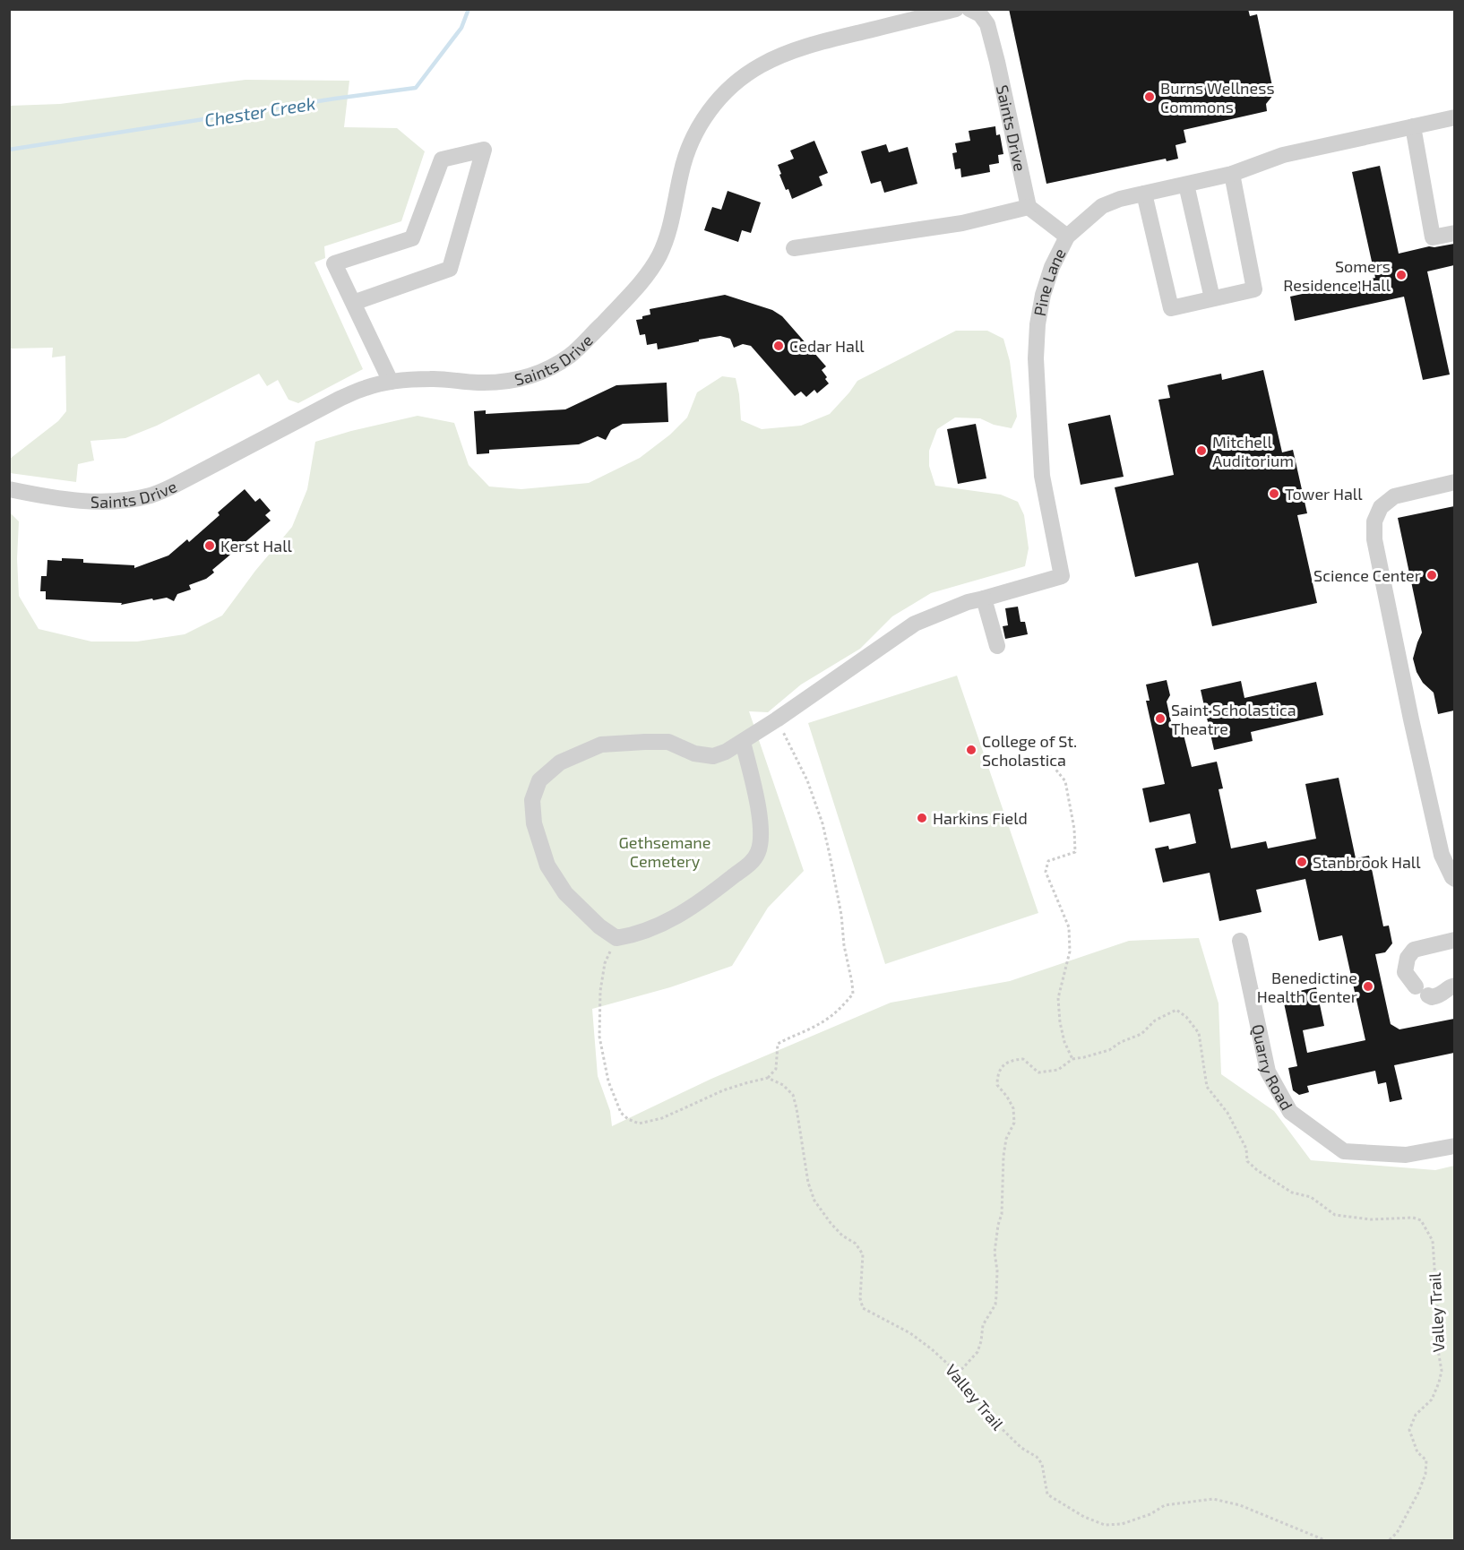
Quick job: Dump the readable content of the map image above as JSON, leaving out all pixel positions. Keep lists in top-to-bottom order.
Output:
{
  "streets": {
    "lane": ["Saints Drive", "Pine Lane", "Quarry Road"],
    "path": ["Valley Trail"]
  },
  "water": ["Chester Creek"],
  "parks": ["Gethsemane Cemetery"],
  "places": [
    "Burns Wellness Commons",
    "Somers Residence Hall",
    "Cedar Hall",
    "Mitchell Auditorium",
    "Tower Hall",
    "Kerst Hall",
    "Science Center",
    "Saint Scholastica Theatre",
    "College of St. Scholastica",
    "Harkins Field",
    "Stanbrook Hall",
    "Benedictine Health Center"
  ]
}
